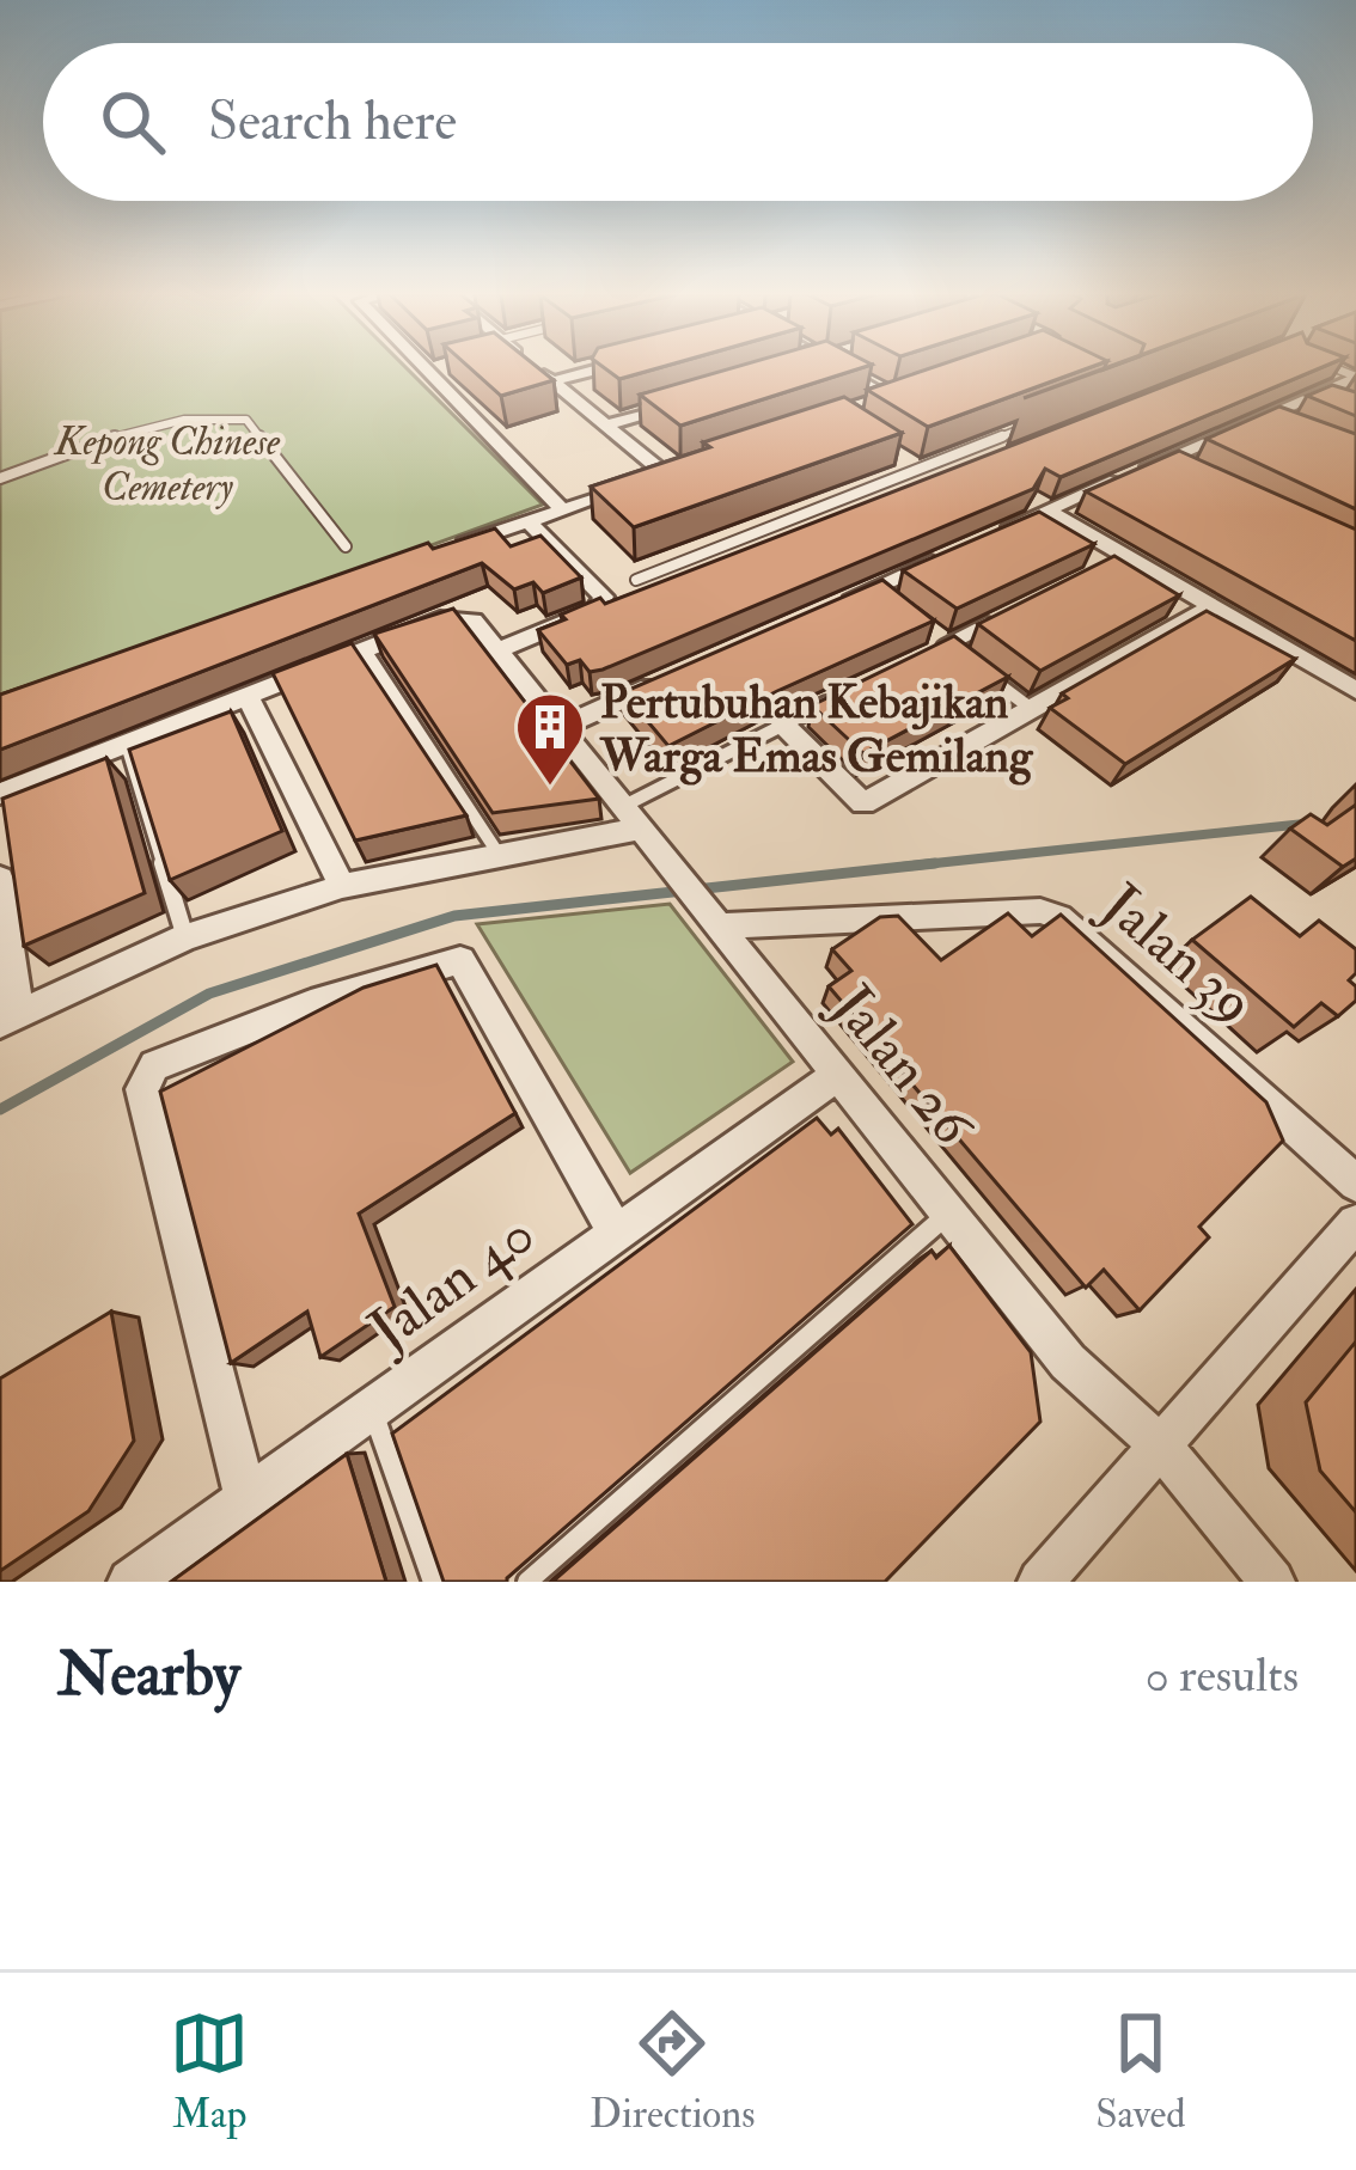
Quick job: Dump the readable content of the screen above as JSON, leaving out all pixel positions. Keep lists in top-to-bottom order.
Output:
{
  "streets": {
    "street": ["Jalan 39", "Jalan 26", "Jalan 40"]
  },
  "crossings": [
    ["Jalan 39", "Jalan 26"],
    ["Jalan 26", "Jalan 40"]
  ],
  "parks": ["Kepong Chinese Cemetery"],
  "places": {
    "building": ["Pertubuhan Kebajikan Warga Emas Gemilang"]
  },
  "page": {
    "search": "Search here",
    "heading": ["Nearby", "0 results"],
    "nav": ["Map", "Directions", "Saved"]
  }
}
